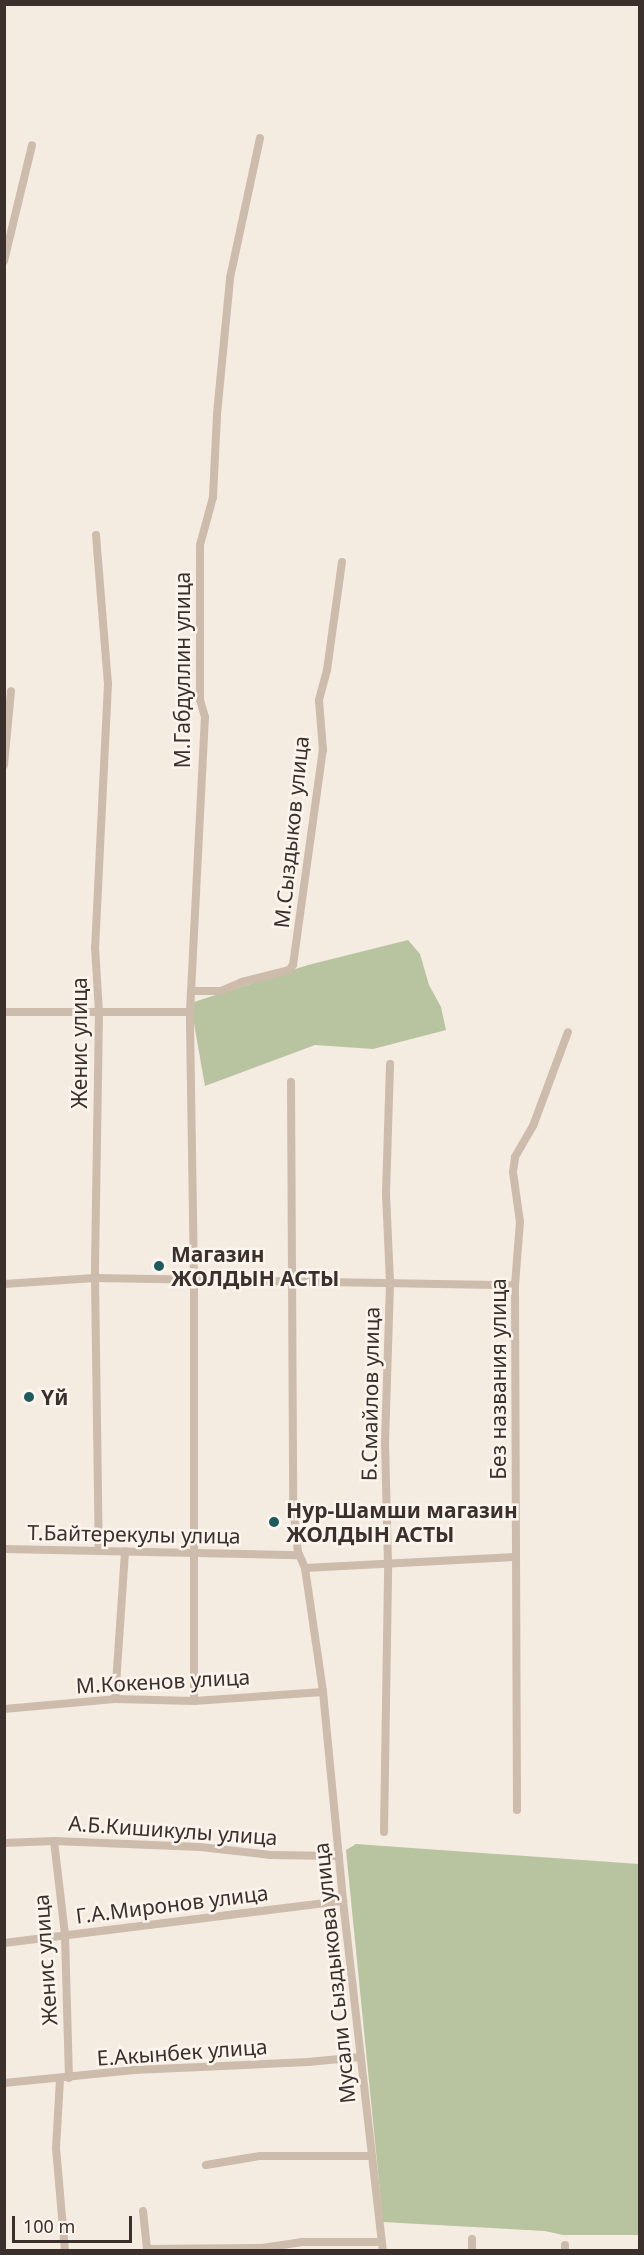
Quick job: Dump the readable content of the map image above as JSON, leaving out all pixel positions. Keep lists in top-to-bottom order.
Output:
{
  "streets": {
    "street": [
      "М.Габдуллин улица",
      "М.Сыздыков улица",
      "Женис улица",
      "Без названия улица",
      "Б.Смайлов улица",
      "Т.Байтерекулы улица",
      "М.Кокенов улица",
      "А.Б.Кишикулы улица",
      "Г.А.Миронов улица",
      "Мусали Сыздыкова улица",
      "Е.Акынбек улица"
    ]
  },
  "crossings": [
    ["М.Габдуллин улица", "М.Сыздыков улица"],
    ["М.Габдуллин улица", "Т.Байтерекулы улица"],
    ["М.Габдуллин улица", "М.Кокенов улица"],
    ["Женис улица", "Т.Байтерекулы улица"],
    ["Женис улица", "А.Б.Кишикулы улица"],
    ["Женис улица", "Г.А.Миронов улица"],
    ["Женис улица", "Е.Акынбек улица"],
    ["М.Кокенов улица", "Мусали Сыздыкова улица"],
    ["А.Б.Кишикулы улица", "Мусали Сыздыкова улица"],
    ["Г.А.Миронов улица", "Мусали Сыздыкова улица"],
    ["Мусали Сыздыкова улица", "Е.Акынбек улица"]
  ],
  "places": ["Магазин ЖОЛДЫН АСТЫ", "Үй", "Нур-Шамши магазин ЖОЛДЫН АСТЫ"],
  "scale_bar": "100 m"
}
